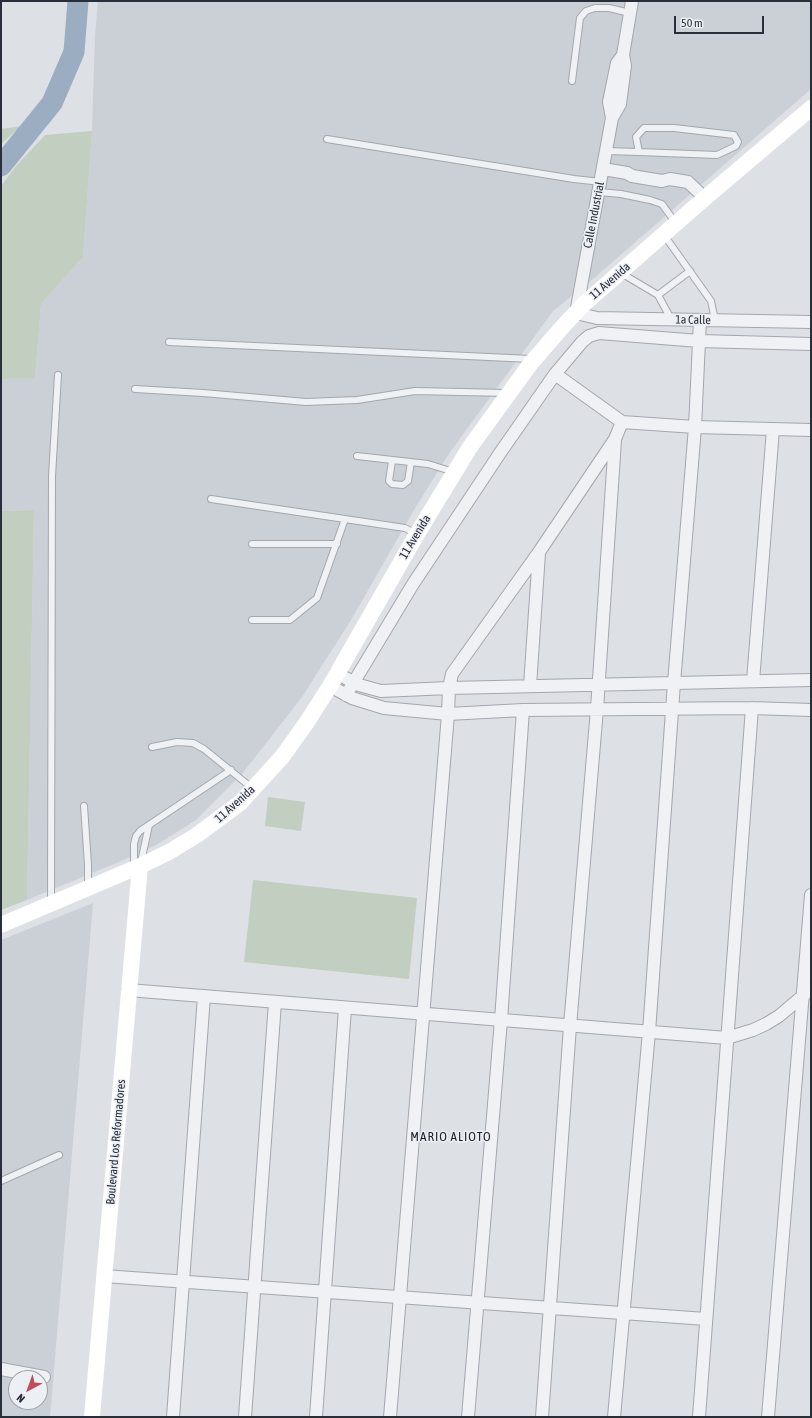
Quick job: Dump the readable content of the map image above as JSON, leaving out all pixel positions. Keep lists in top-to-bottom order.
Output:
{
  "streets": {
    "main road": ["11 Avenida", "Boulevard Los Reformadores"],
    "street": ["Calle Industrial", "1a Calle"]
  },
  "crossings": [
    ["Calle Industrial", "11 Avenida"],
    ["Calle Industrial", "1a Calle"],
    ["11 Avenida", "1a Calle"],
    ["11 Avenida", "Boulevard Los Reformadores"]
  ],
  "districts": ["MARIO ALIOTO"],
  "scale_bar": "50 m",
  "north": "bottom left"
}
